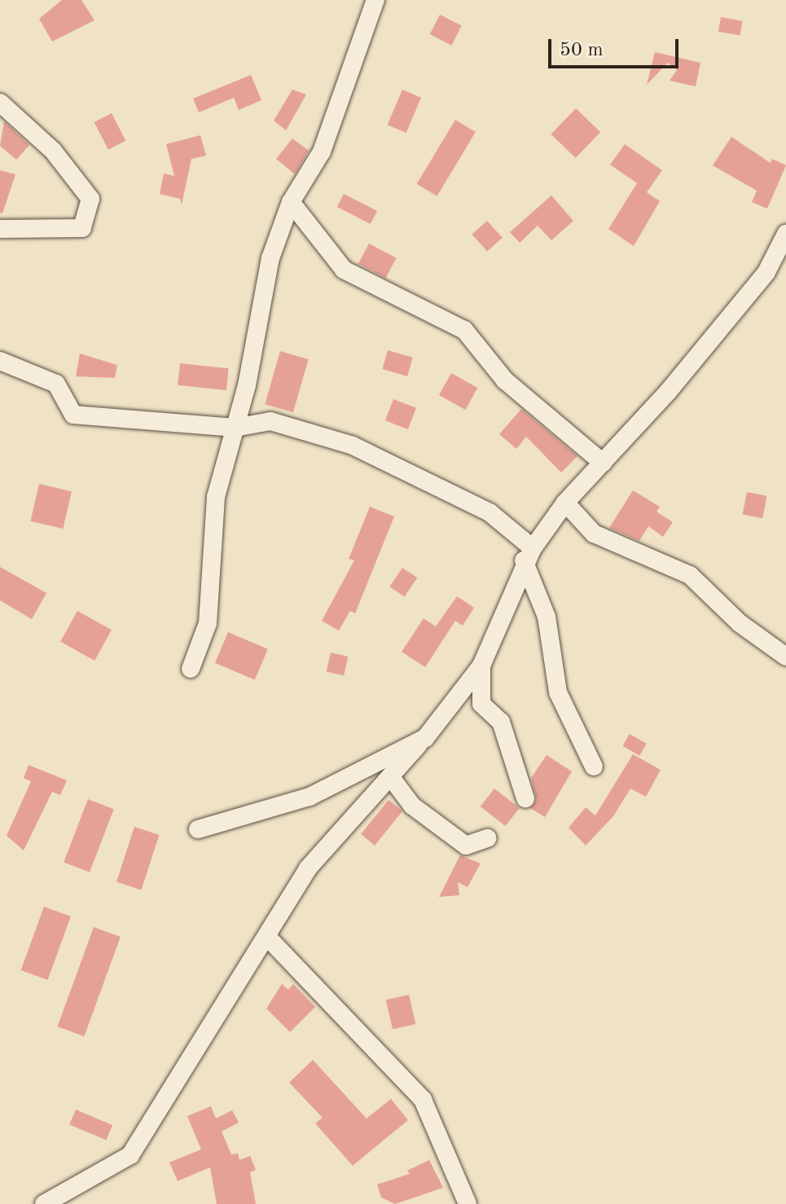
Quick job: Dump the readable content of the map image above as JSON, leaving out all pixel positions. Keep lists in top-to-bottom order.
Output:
{
  "scale_bar": "50 m"
}
